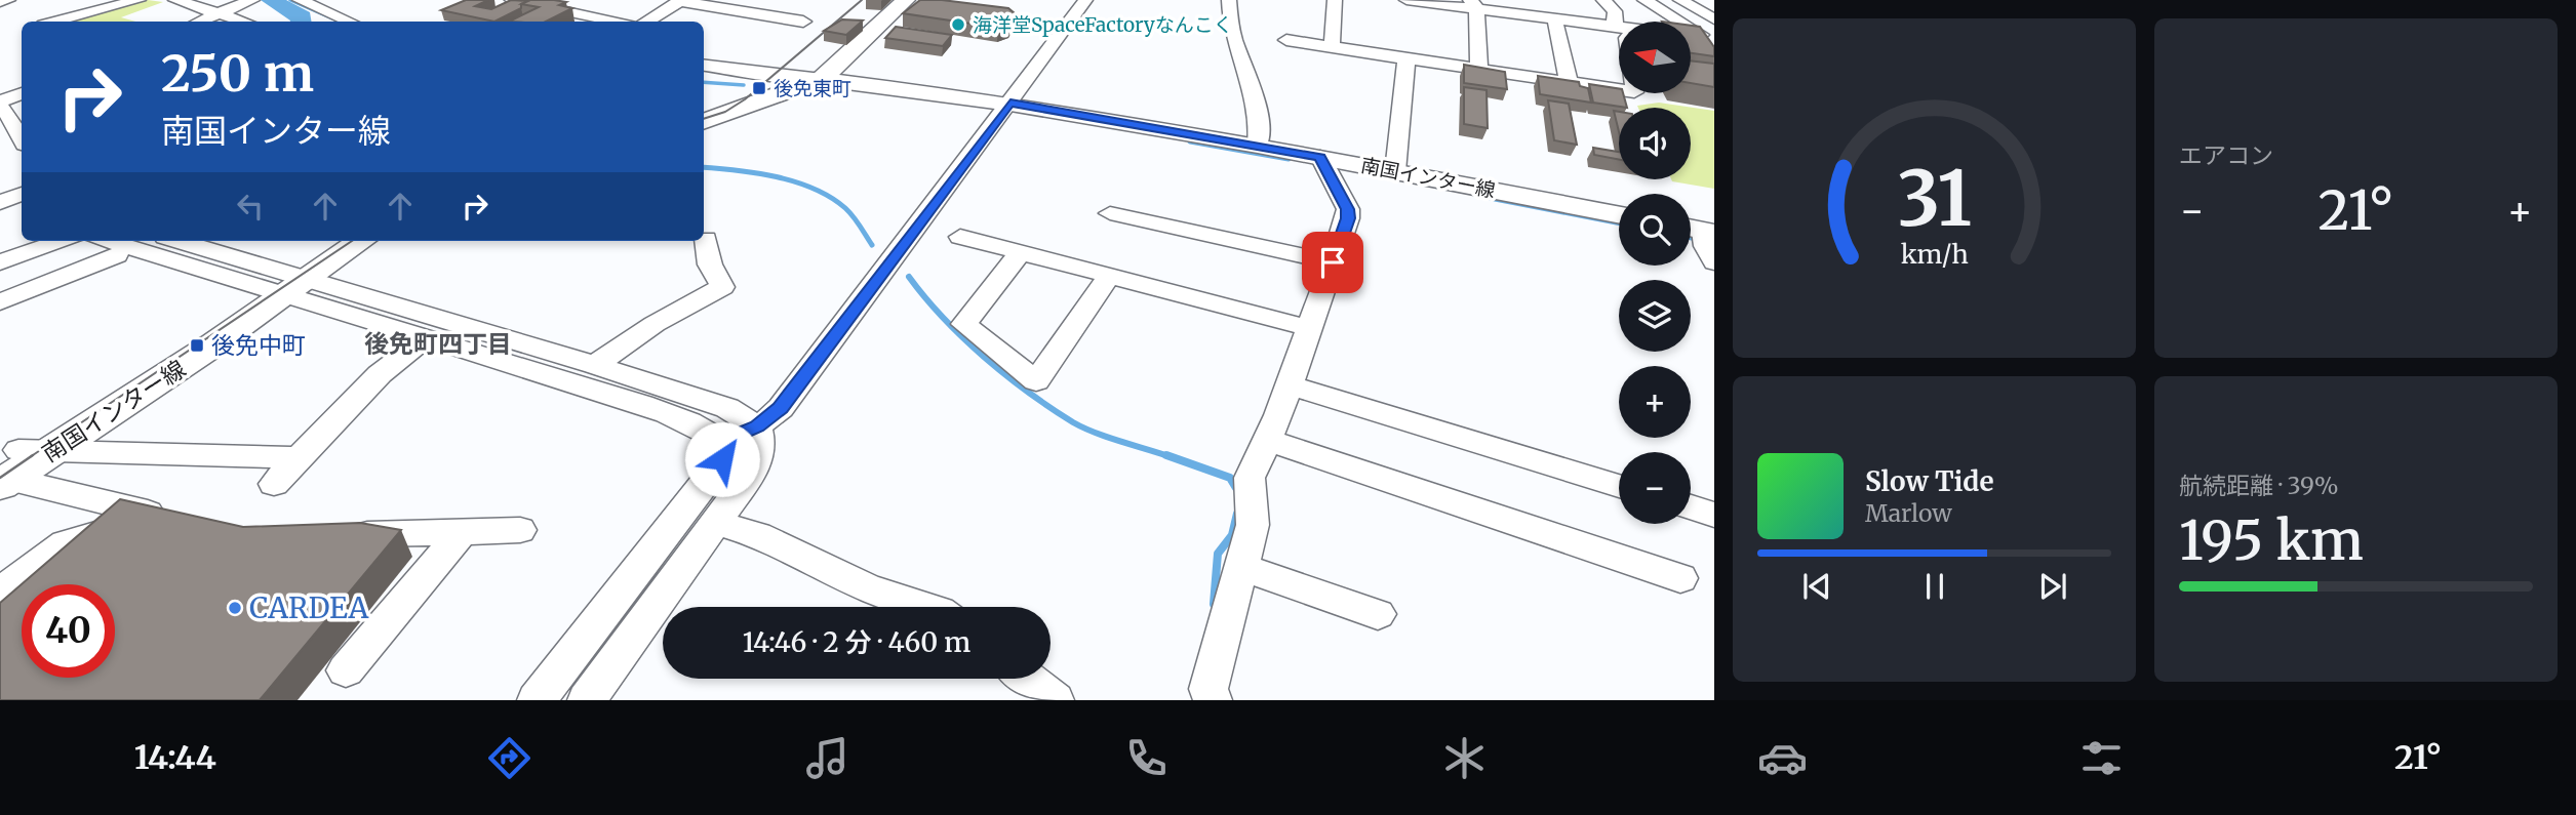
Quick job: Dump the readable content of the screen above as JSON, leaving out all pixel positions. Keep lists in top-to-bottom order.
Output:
{
  "streets": {
    "main road": ["南国インター線"]
  },
  "districts": ["後免町四丁目"],
  "places": {
    "other": ["海洋堂SpaceFactoryなんこく", "CARDEA"],
    "transit": ["後免東町", "後免中町"]
  },
  "north": "left",
  "page": {
    "tile": [
      "エアコン",
      ["航続距離 · 39%", "195 km"]
    ],
    "map_buttons": ["+", "−"],
    "turn": ["250 m", "南国インター線"],
    "heat": ["−", "21°", "+"],
    "song": ["Slow Tide", "Marlow"],
    "limit": "40",
    "trip": "14:46 · 2 分 · 460 m",
    "tabs": ["14:44", "21°"],
    "gauge": ["31", "km/h"]
  }
}
